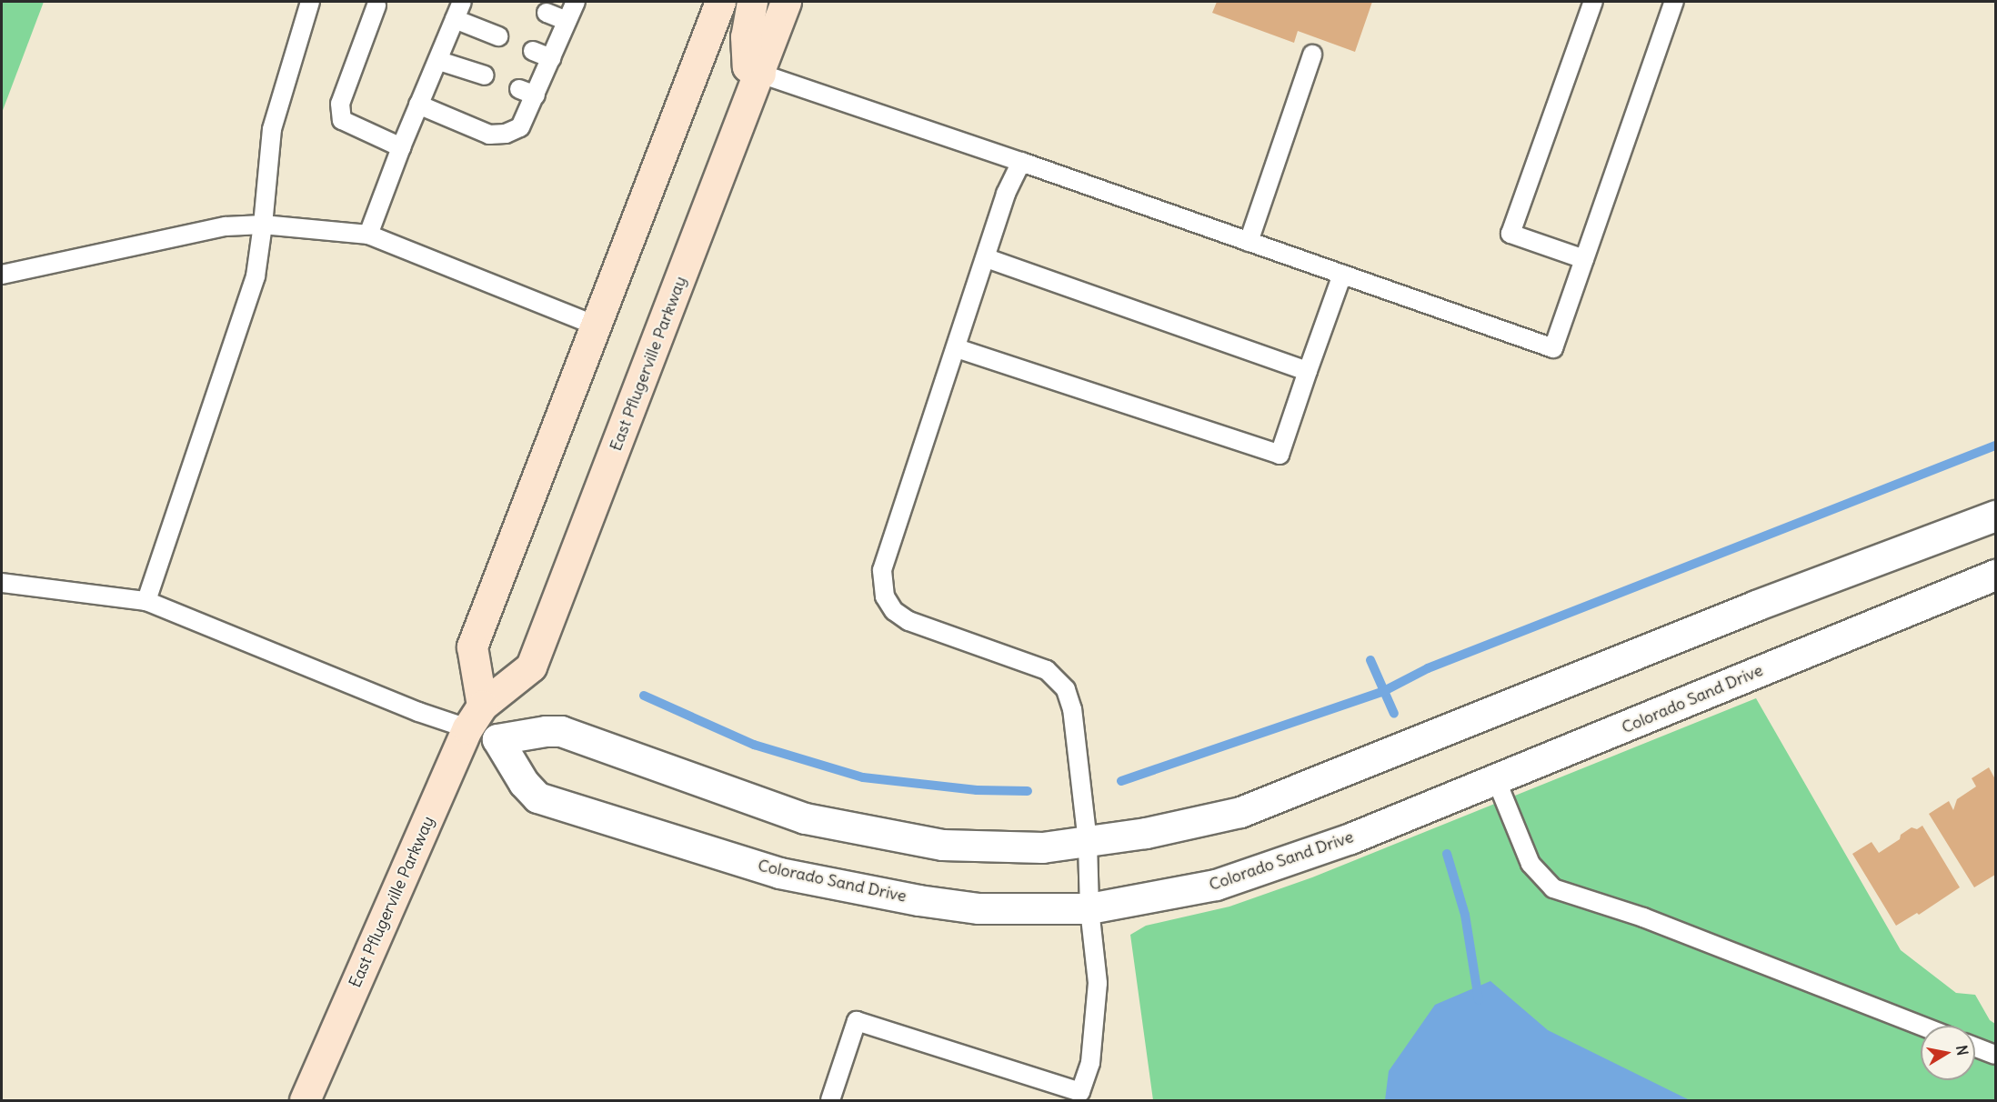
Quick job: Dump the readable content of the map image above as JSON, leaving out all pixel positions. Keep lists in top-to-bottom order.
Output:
{
  "streets": {
    "street": ["East Pflugerville Parkway", "Colorado Sand Drive"]
  },
  "north": "right"
}
